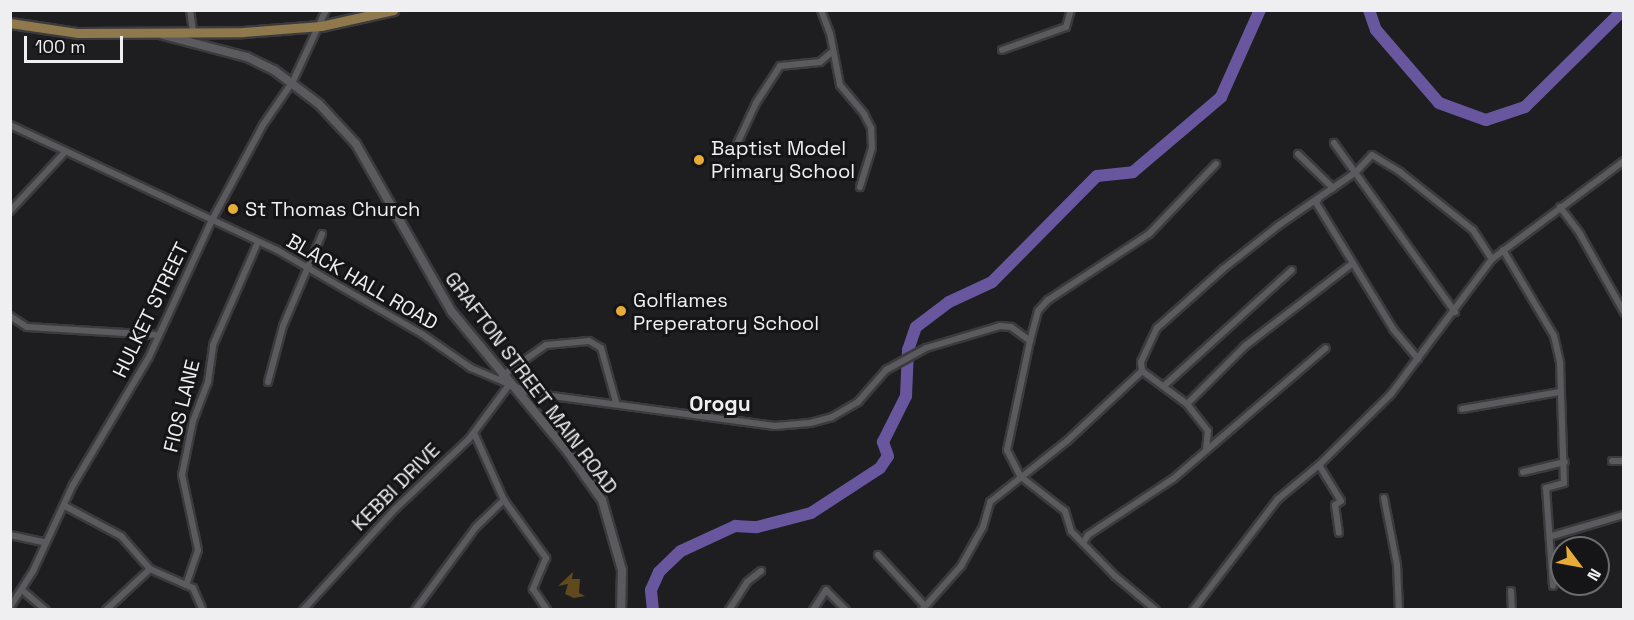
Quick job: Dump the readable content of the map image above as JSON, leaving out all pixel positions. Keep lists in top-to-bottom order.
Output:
{
  "streets": {
    "street": [
      "BLACK HALL ROAD",
      "HULKET STREET",
      "GRAFTON STREET MAIN ROAD",
      "FIOS LANE",
      "KEBBI DRIVE"
    ]
  },
  "crossings": [
    ["BLACK HALL ROAD", "HULKET STREET"],
    ["BLACK HALL ROAD", "GRAFTON STREET MAIN ROAD"],
    ["BLACK HALL ROAD", "FIOS LANE"],
    ["BLACK HALL ROAD", "KEBBI DRIVE"],
    ["HULKET STREET", "GRAFTON STREET MAIN ROAD"],
    ["GRAFTON STREET MAIN ROAD", "KEBBI DRIVE"]
  ],
  "districts": ["Orogu"],
  "places": ["Baptist Model Primary School", "St Thomas Church", "Golflames Preperatory School"],
  "scale_bar": "100 m",
  "north": "bottom right"
}
